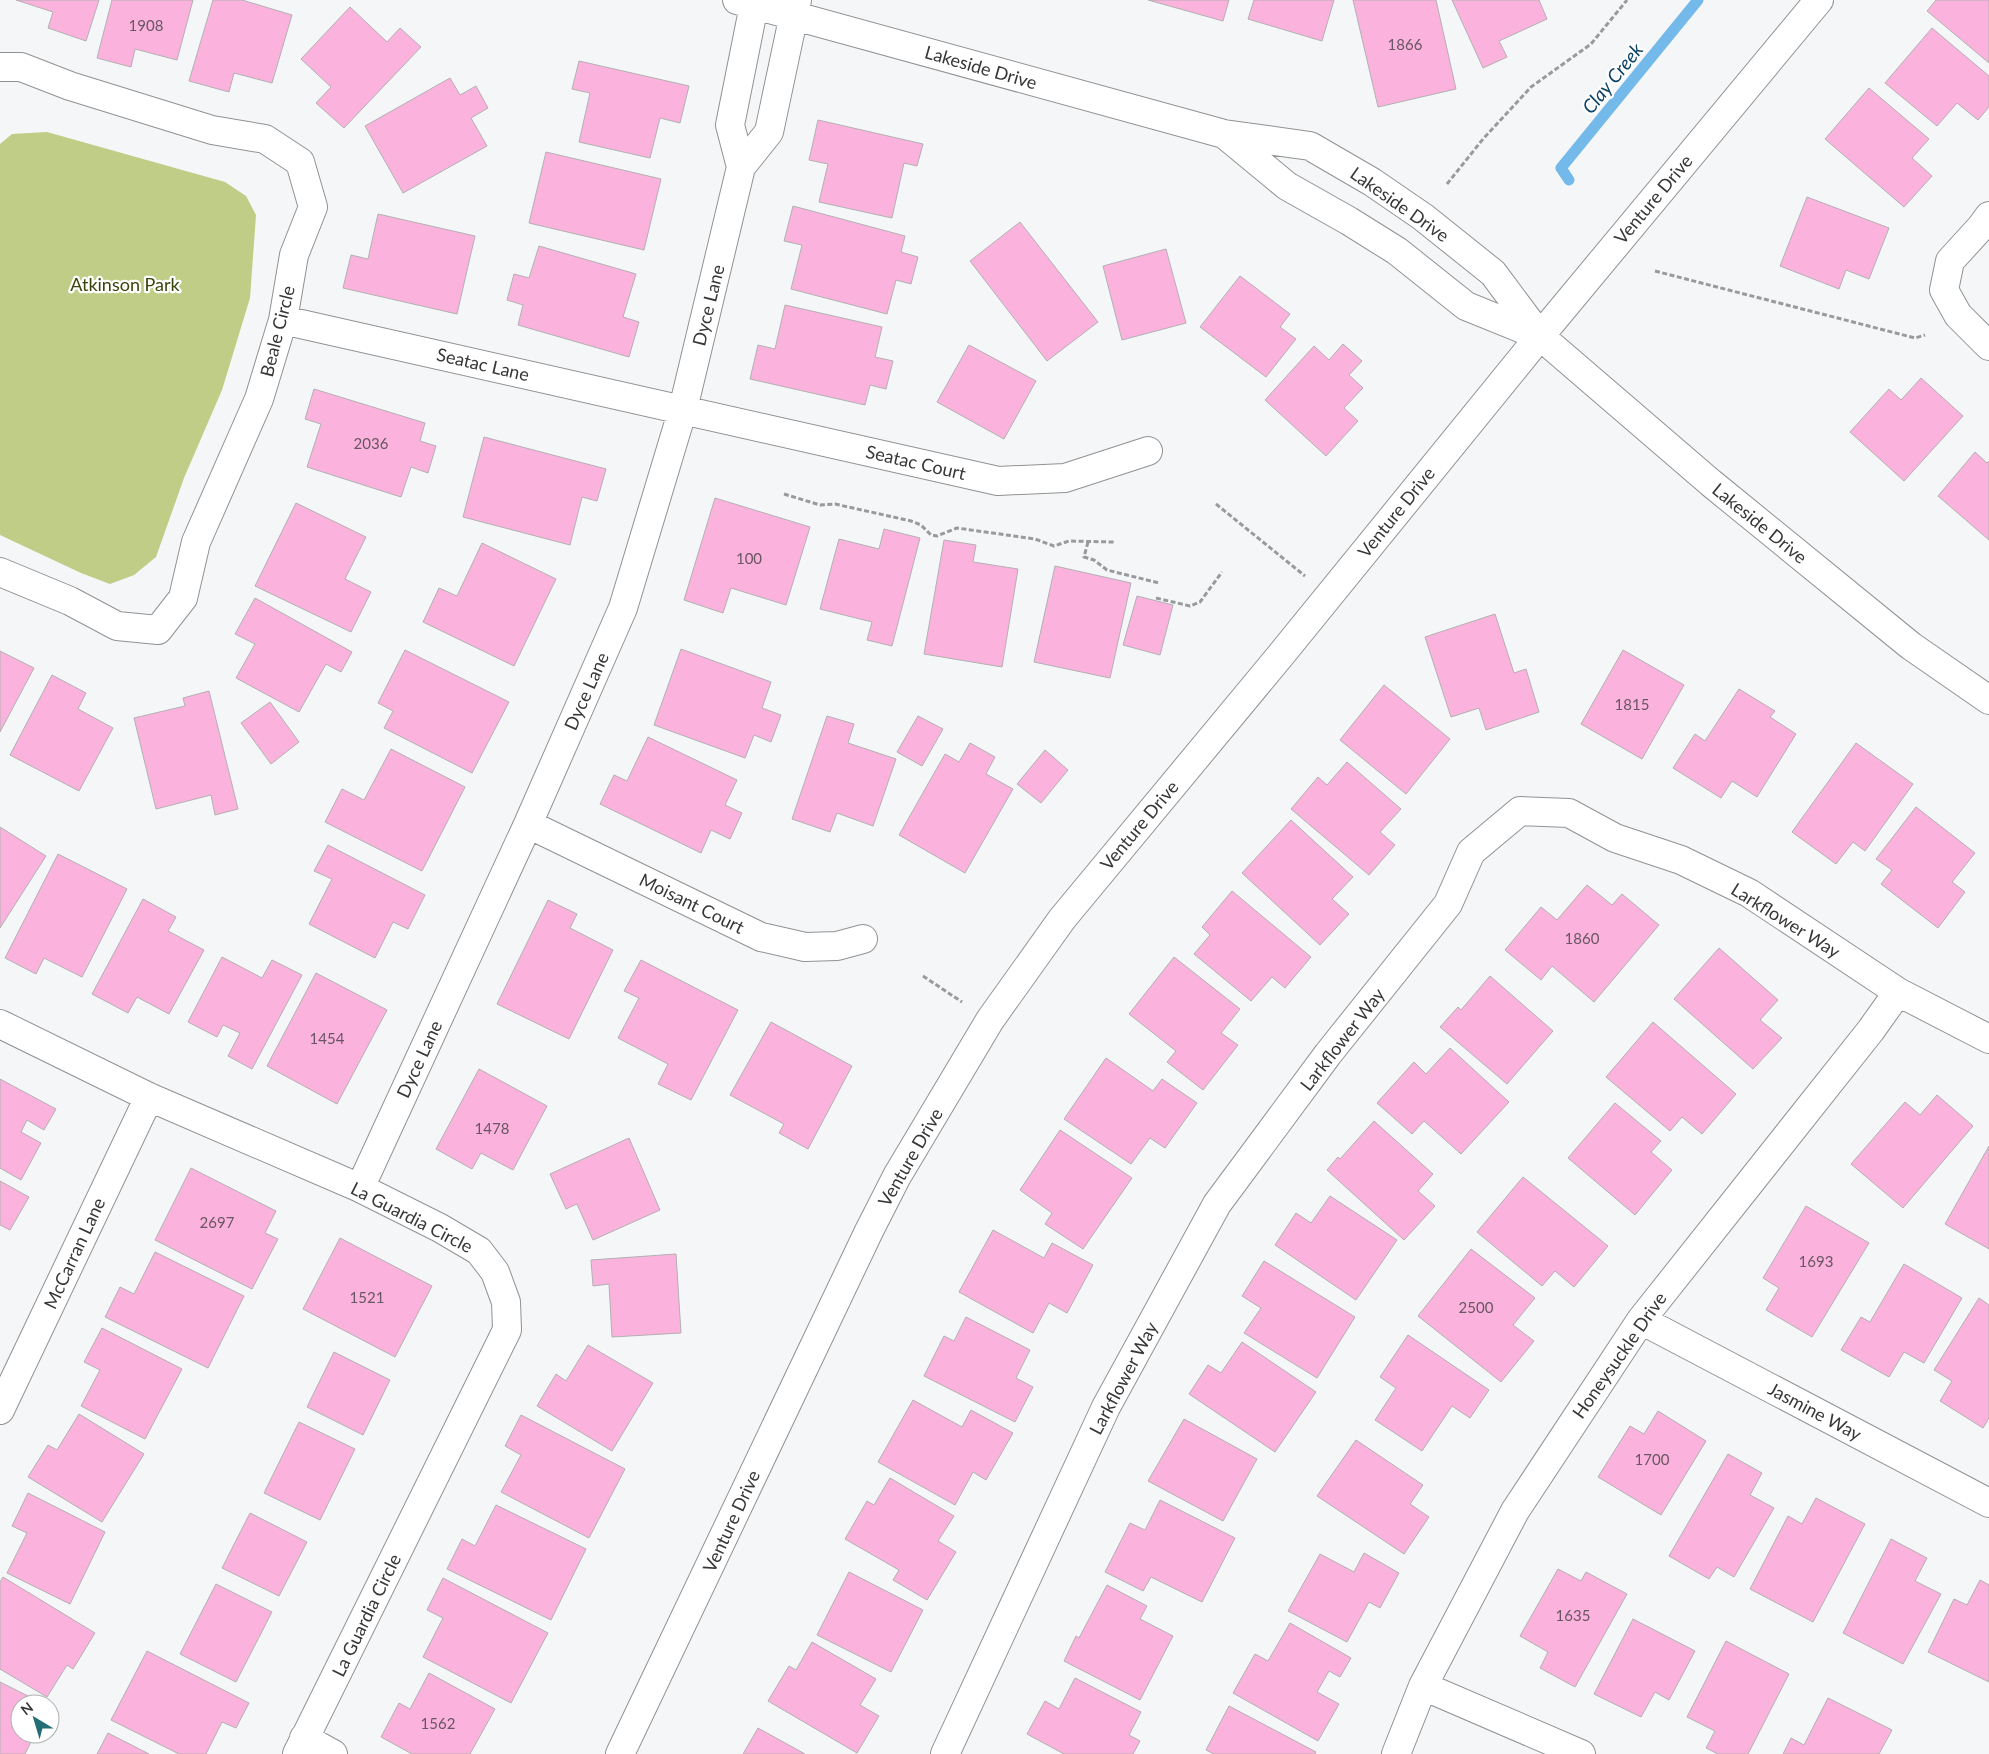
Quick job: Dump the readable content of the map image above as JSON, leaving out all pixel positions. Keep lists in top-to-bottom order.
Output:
{
  "streets": {
    "street": [
      "Lakeside Drive",
      "Venture Drive",
      "Dyce Lane",
      "Beale Circle",
      "Seatac Lane",
      "Seatac Court",
      "Moisant Court",
      "Larkflower Way",
      "La Guardia Circle",
      "McCarran Lane",
      "Honeysuckle Drive",
      "Jasmine Way"
    ]
  },
  "crossings": [
    ["Lakeside Drive", "Venture Drive"],
    ["Lakeside Drive", "Dyce Lane"],
    ["Dyce Lane", "Seatac Lane"],
    ["Dyce Lane", "Seatac Court"],
    ["Dyce Lane", "Moisant Court"],
    ["Dyce Lane", "La Guardia Circle"],
    ["Beale Circle", "Seatac Lane"],
    ["Seatac Lane", "Seatac Court"],
    ["Larkflower Way", "Honeysuckle Drive"],
    ["La Guardia Circle", "McCarran Lane"],
    ["Honeysuckle Drive", "Jasmine Way"]
  ],
  "water": ["Clay Creek"],
  "parks": ["Atkinson Park"],
  "house_numbers": [
    "1908",
    "1866",
    "2036",
    "100",
    "1815",
    "1860",
    "1454",
    "1478",
    "2697",
    "1693",
    "1521",
    "2500",
    "1700",
    "1635",
    "1562"
  ],
  "north": "top left"
}
